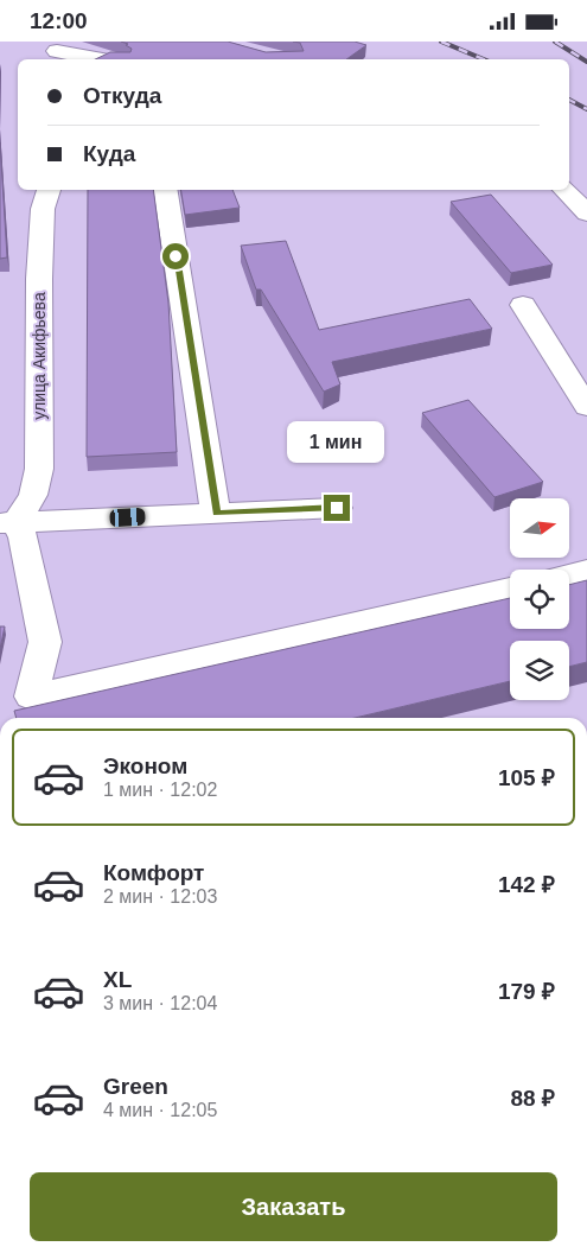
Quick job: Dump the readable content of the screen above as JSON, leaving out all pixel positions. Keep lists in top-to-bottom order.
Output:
{
  "streets": {
    "street": ["улица Акифьева"]
  },
  "north": "right",
  "page": {
    "status": "12:00",
    "banner": ["Откуда", "Куда"],
    "bubble": "1 мин",
    "list": [
      {
        "name": "Эконом",
        "note": "1 мин · 12:02",
        "value": "105 ₽"
      },
      {
        "name": "Комфорт",
        "note": "2 мин · 12:03",
        "value": "142 ₽"
      },
      {
        "name": "XL",
        "note": "3 мин · 12:04",
        "value": "179 ₽"
      },
      {
        "name": "Green",
        "note": "4 мин · 12:05",
        "value": "88 ₽"
      }
    ],
    "buttons": "Заказать"
  }
}
